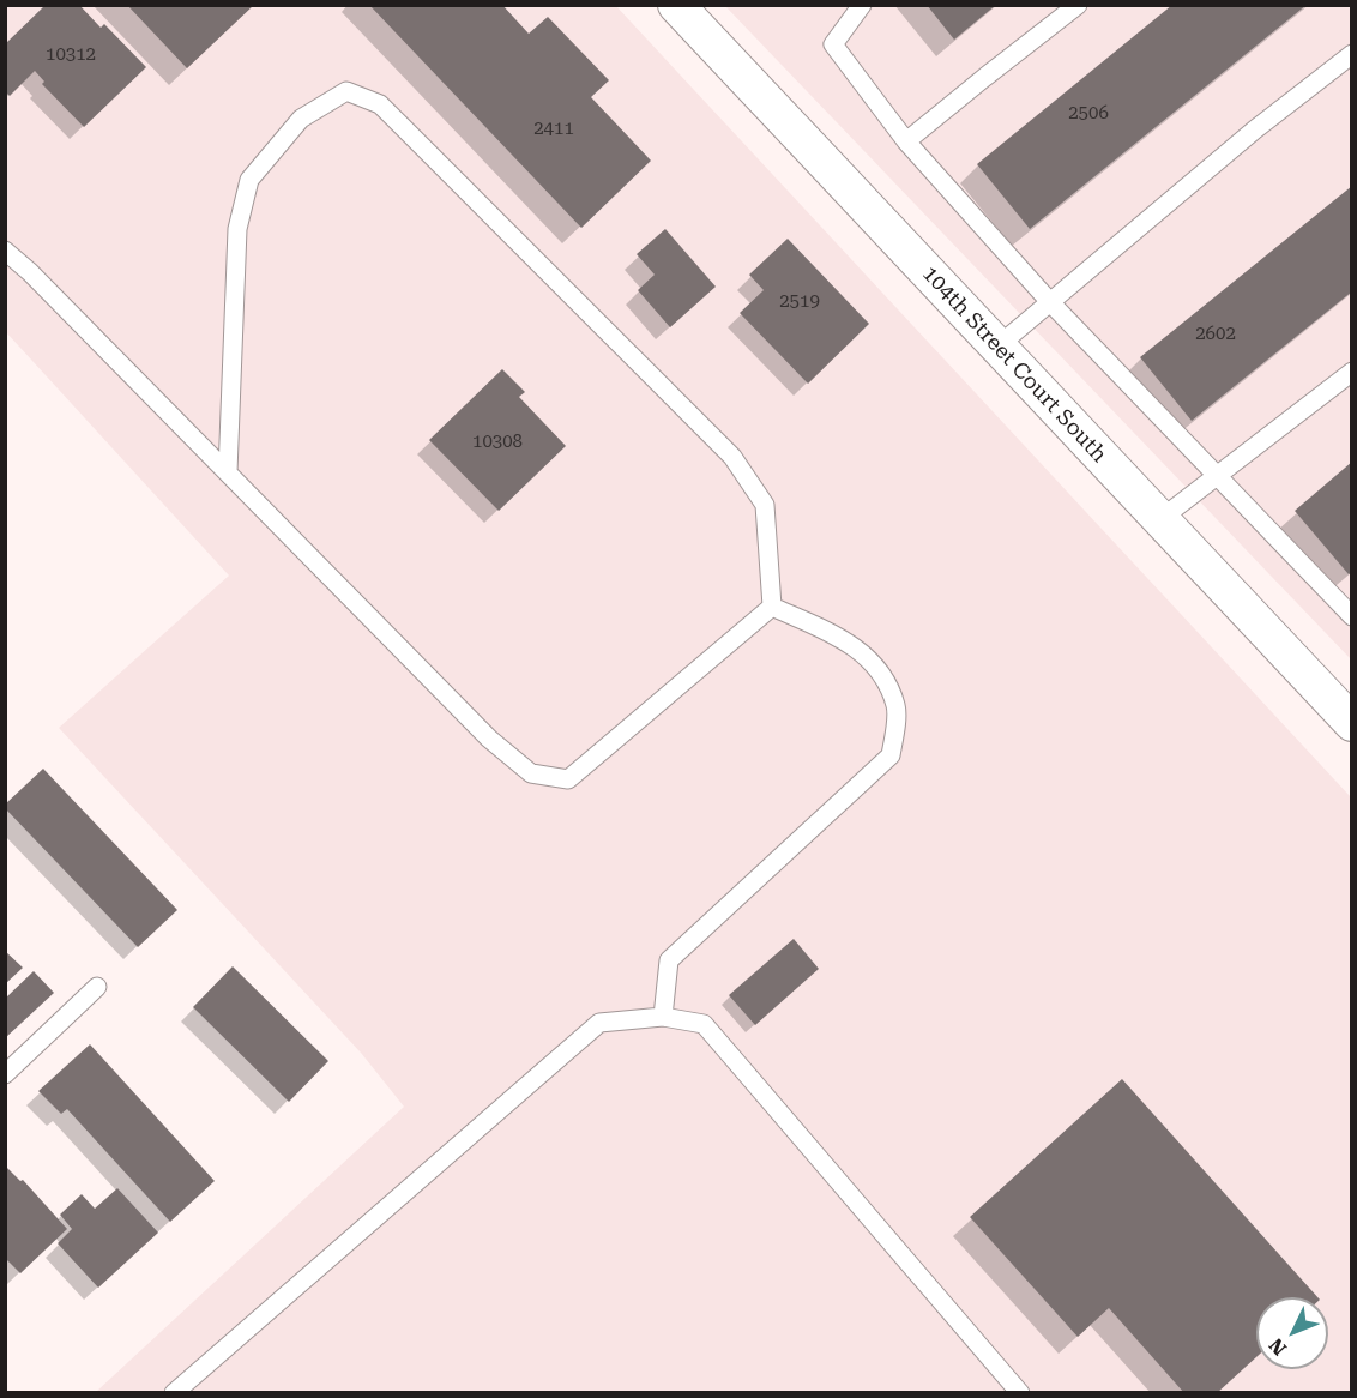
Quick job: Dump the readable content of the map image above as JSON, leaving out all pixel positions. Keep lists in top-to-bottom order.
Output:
{
  "streets": {
    "street": ["104th Street Court South"]
  },
  "house_numbers": [
    "10312",
    "2506",
    "2411",
    "2519",
    "2602",
    "10308"
  ],
  "north": "bottom left"
}
